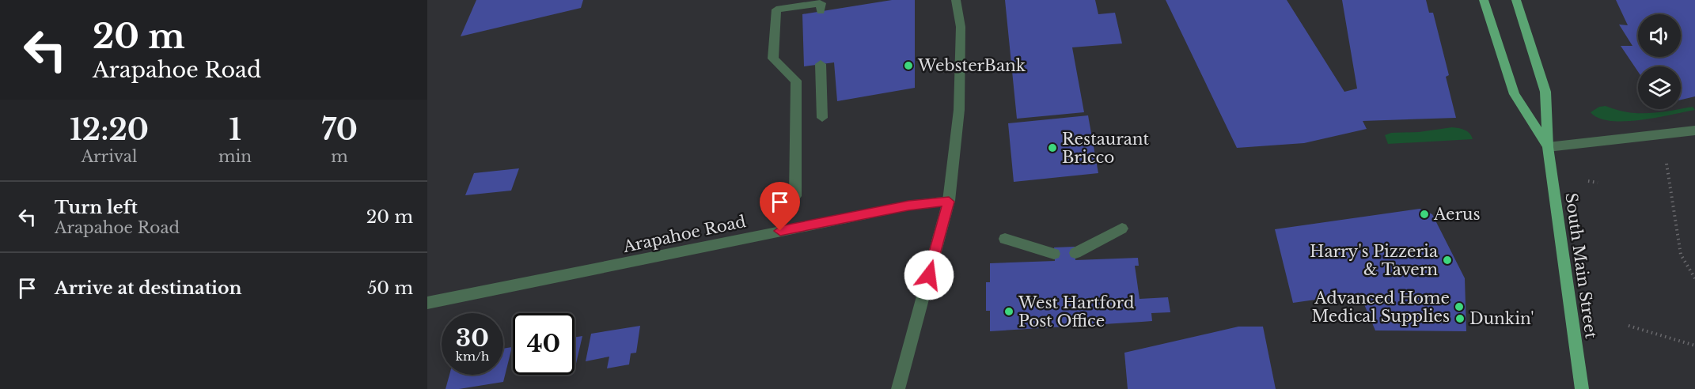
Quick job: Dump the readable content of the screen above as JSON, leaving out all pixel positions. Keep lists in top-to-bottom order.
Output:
{
  "streets": {
    "main road": ["South Main Street"],
    "street": ["Arapahoe Road"]
  },
  "places": [
    "WebsterBank",
    "Restaurant Bricco",
    "Aerus",
    "Harry's Pizzeria & Tavern",
    "Advanced Home Medical Supplies",
    "West Hartford Post Office",
    "Dunkin'"
  ],
  "page": {
    "turn": ["20 m", "Arapahoe Road"],
    "eta": [
      "12:20",
      "Arrival",
      "1",
      "min",
      "70",
      "m"
    ],
    "list": [
      {
        "name": "Turn left",
        "note": "Arapahoe Road",
        "value": "20 m"
      },
      {
        "name": "Arrive at destination",
        "value": "50 m"
      }
    ],
    "speed": "30 km/h",
    "limit": "40"
  }
}
